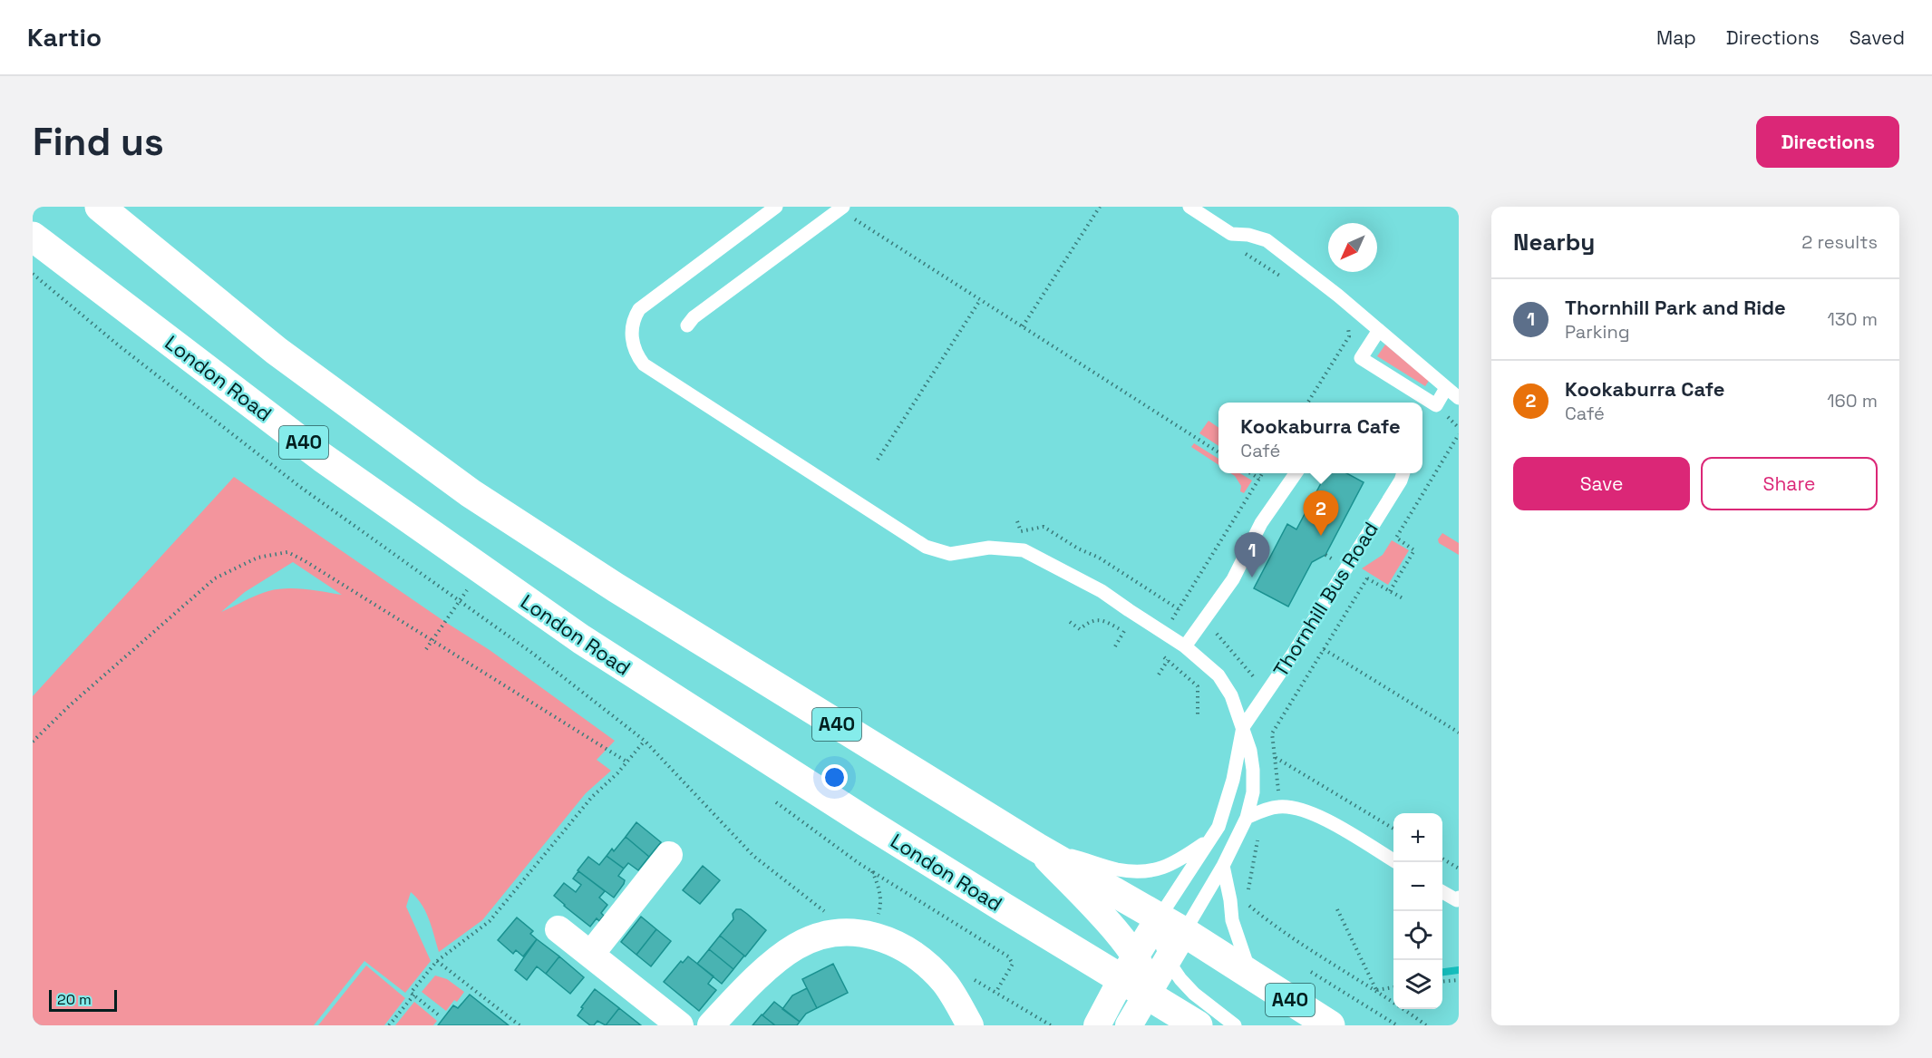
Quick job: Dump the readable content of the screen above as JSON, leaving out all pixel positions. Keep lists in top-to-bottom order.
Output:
{
  "streets": {
    "highway": ["London Road", "A40"],
    "lane": ["Thornhill Bus Road"]
  },
  "crossings": [
    ["London Road", "A40"]
  ],
  "scale_bar": "20 m",
  "north": "bottom left",
  "page": {
    "header": "Kartio",
    "nav": ["Map", "Directions", "Saved"],
    "buttons": [
      "Directions",
      ["Save", "Share"]
    ],
    "title": "Find us",
    "heading": ["Nearby", "2 results"],
    "list": [
      {
        "mark": "1",
        "name": "Thornhill Park and Ride",
        "note": "Parking",
        "value": "130 m"
      },
      {
        "mark": "2",
        "name": "Kookaburra Cafe",
        "note": "Café",
        "value": "160 m"
      }
    ],
    "popup": ["Kookaburra Cafe", "Café"],
    "pins": ["2", "1"],
    "map_buttons": ["+", "−"],
    "scale": "20 m"
  }
}
